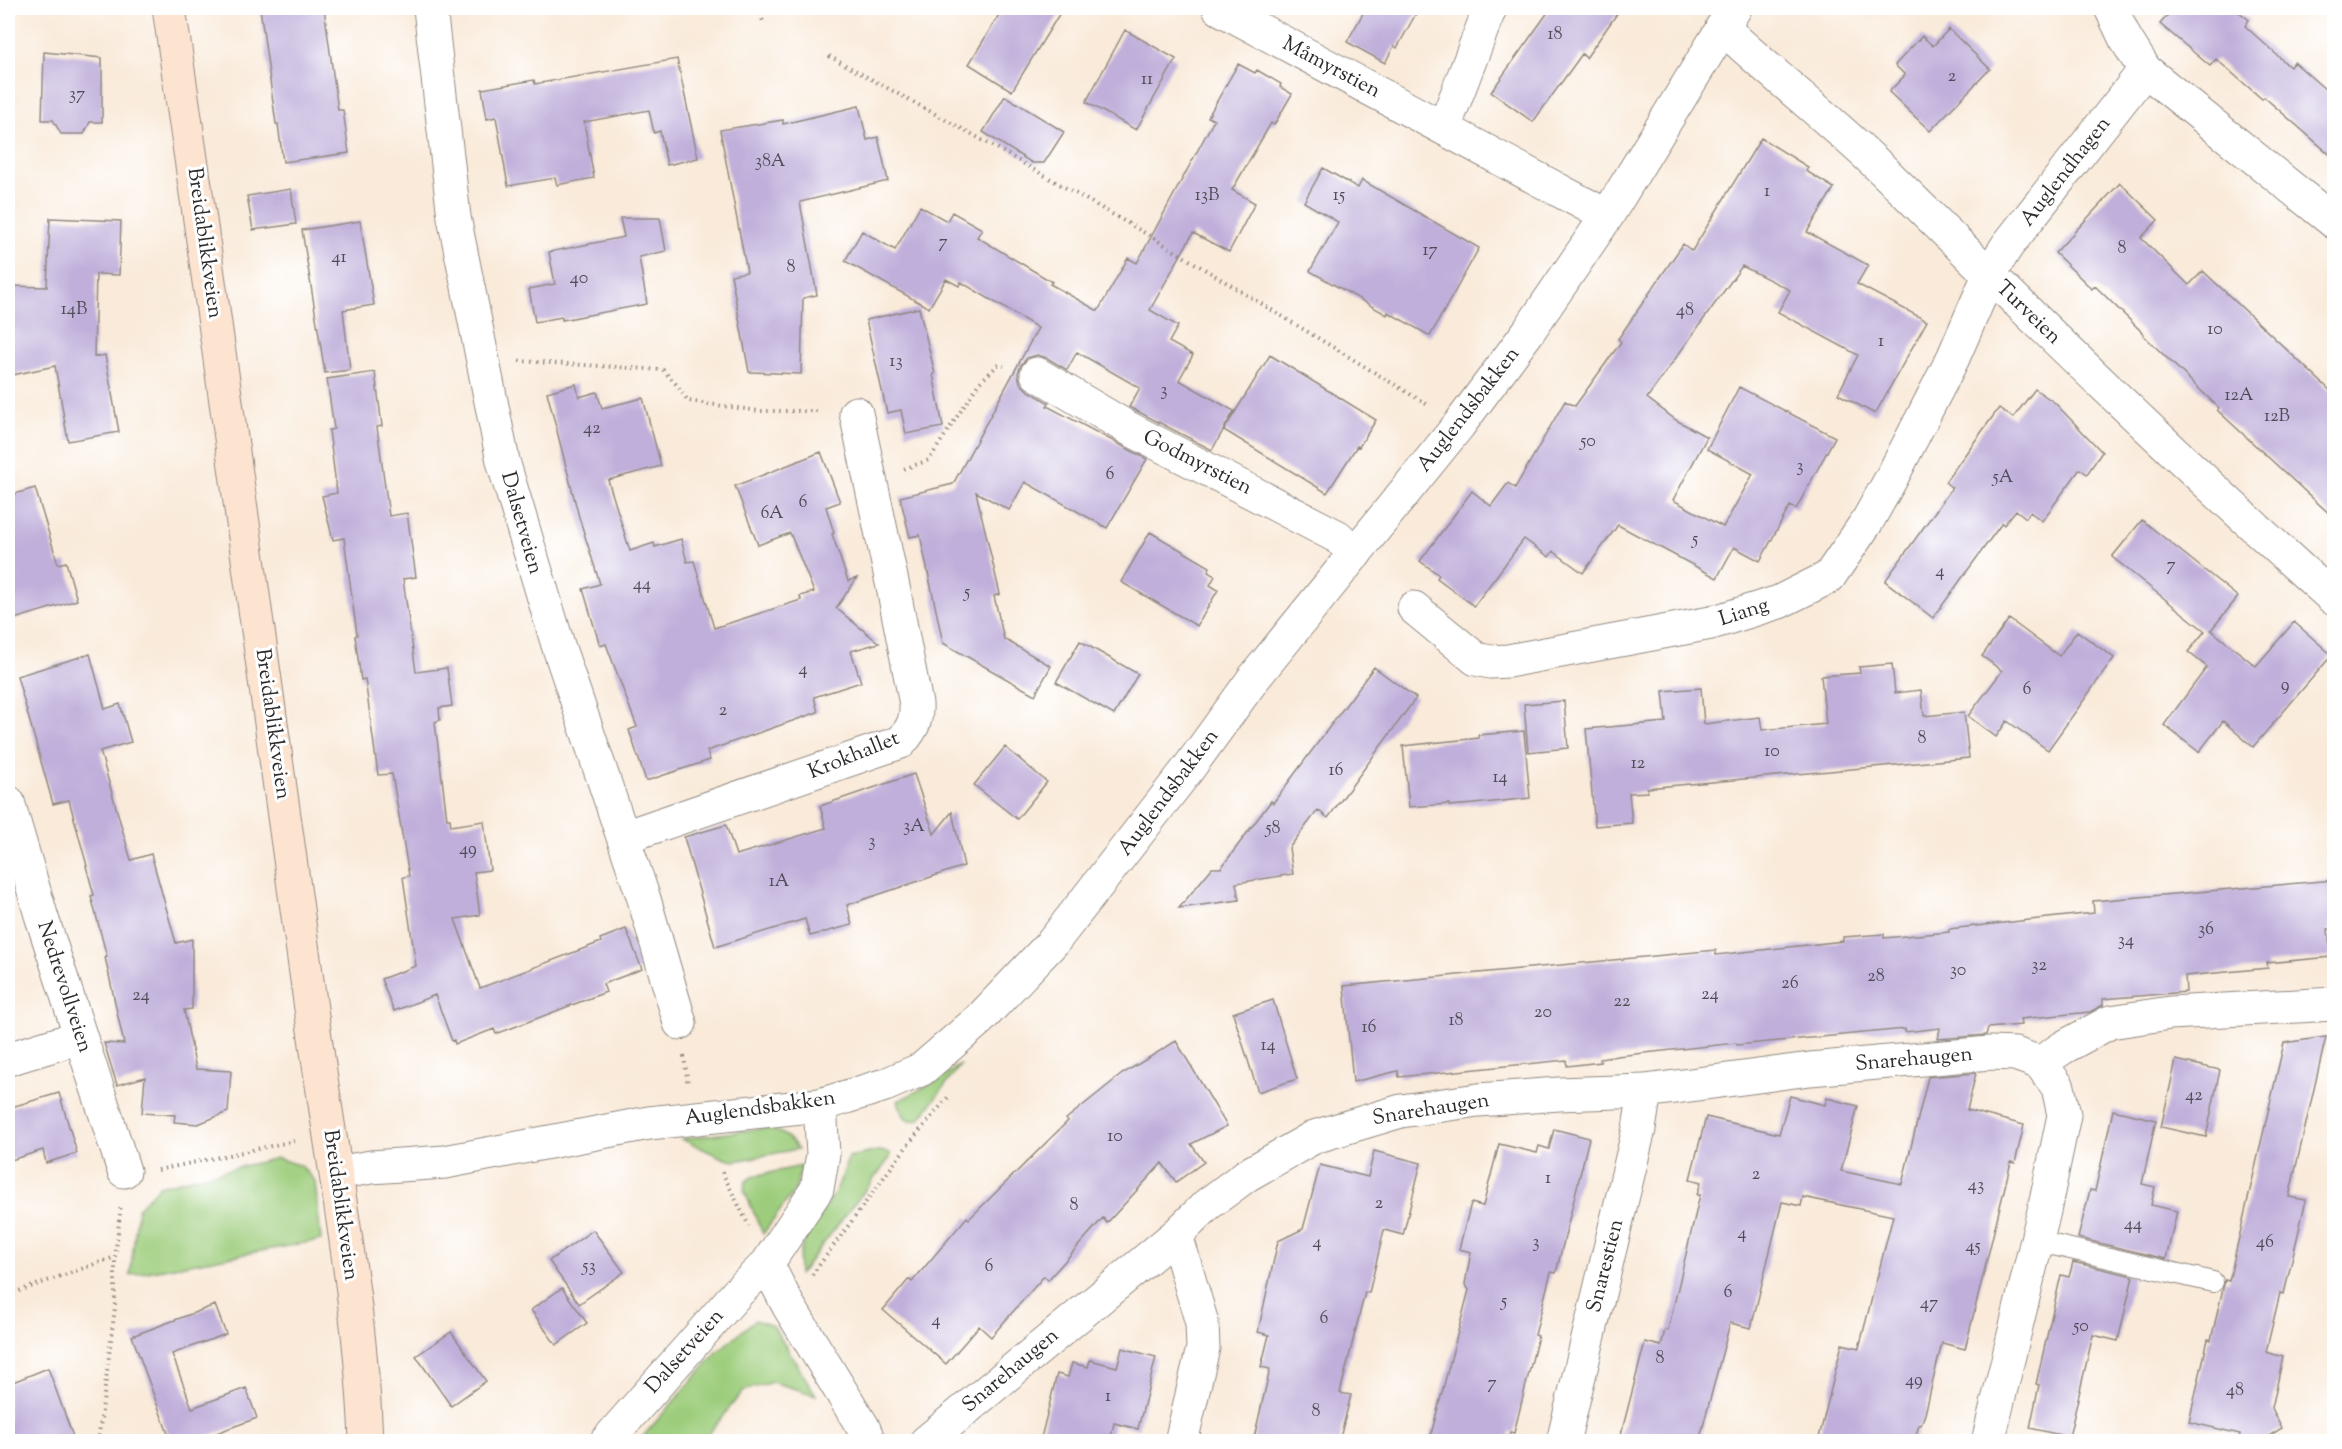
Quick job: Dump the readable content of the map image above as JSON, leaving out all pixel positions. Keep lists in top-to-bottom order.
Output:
{
  "streets": {
    "main road": ["Breidablikkveien"],
    "street": [
      "Måmyrstien",
      "Auglendhagen",
      "Turveien",
      "Auglendsbakken",
      "Godmyrstien",
      "Dalsetveien",
      "Liang",
      "Krokhallet",
      "Nedrevollveien",
      "Snarehaugen",
      "Snarestien"
    ]
  },
  "crossings": [
    ["Måmyrstien", "Auglendsbakken"],
    ["Auglendhagen", "Turveien"],
    ["Auglendhagen", "Liang"],
    ["Breidablikkveien", "Auglendsbakken"],
    ["Turveien", "Auglendsbakken"],
    ["Turveien", "Liang"],
    ["Auglendsbakken", "Godmyrstien"],
    ["Auglendsbakken", "Dalsetveien"],
    ["Dalsetveien", "Krokhallet"],
    ["Snarehaugen", "Snarestien"]
  ],
  "house_numbers": [
    "18",
    "2",
    "11",
    "37",
    "38A",
    "1",
    "13B",
    "15",
    "7",
    "8",
    "17",
    "41",
    "8",
    "40",
    "14B",
    "48",
    "10",
    "1",
    "13",
    "3",
    "12A",
    "12B",
    "42",
    "50",
    "3",
    "6",
    "5A",
    "6",
    "6A",
    "5",
    "7",
    "4",
    "44",
    "5",
    "4",
    "9",
    "6",
    "2",
    "8",
    "10",
    "12",
    "16",
    "14",
    "3A",
    "58",
    "3",
    "49",
    "1A",
    "36",
    "34",
    "32",
    "30",
    "28",
    "26",
    "24",
    "24",
    "22",
    "20",
    "18",
    "16",
    "14",
    "42",
    "10",
    "2",
    "1",
    "43",
    "2",
    "8",
    "44",
    "4",
    "4",
    "3",
    "46",
    "45",
    "53",
    "6",
    "6",
    "5",
    "47",
    "6",
    "4",
    "50",
    "8",
    "49",
    "7",
    "48",
    "1",
    "8"
  ]
}
